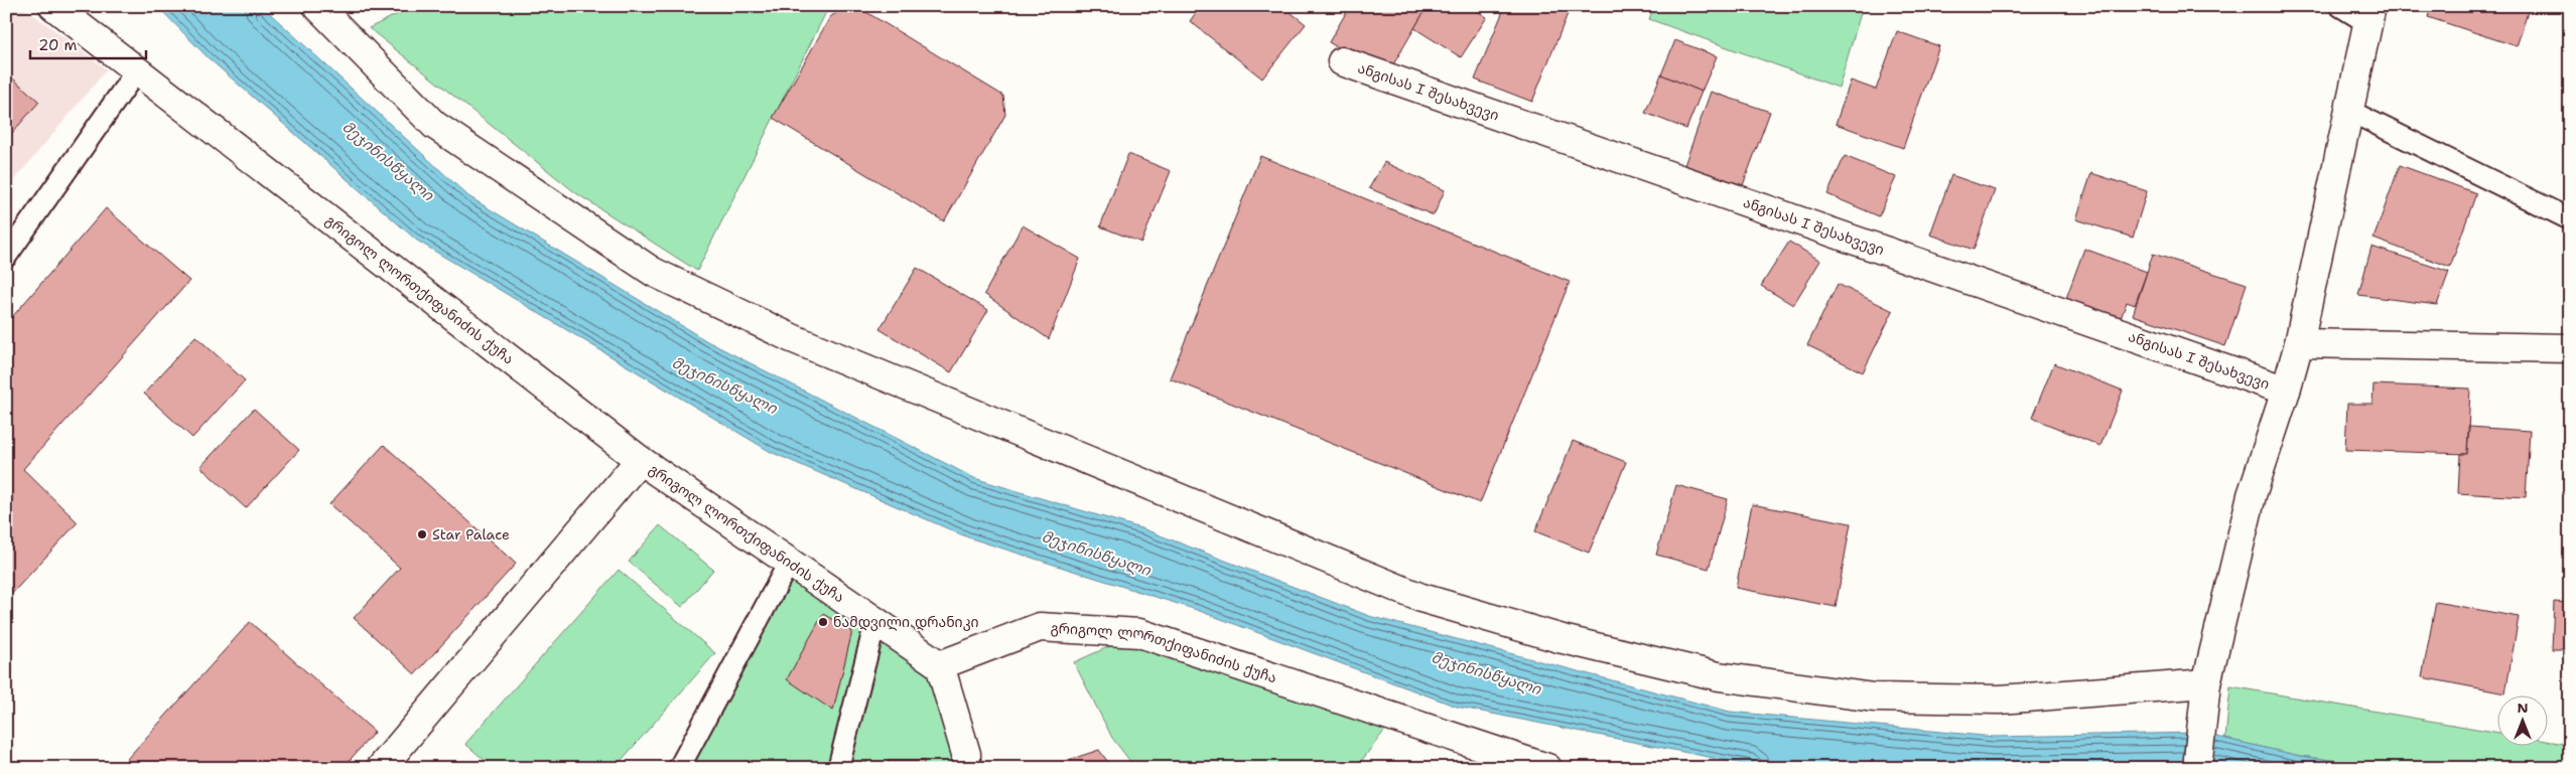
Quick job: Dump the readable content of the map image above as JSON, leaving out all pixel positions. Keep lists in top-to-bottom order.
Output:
{
  "streets": {
    "street": ["ანგისას I შესახვევი", "გრიგოლ ლორთქიფანიძის ქუჩა"]
  },
  "water": ["მეჯინისწყალი"],
  "places": ["Star Palace", "ნამდვილი დრანიკი"],
  "scale_bar": "20 m",
  "north": "top"
}
